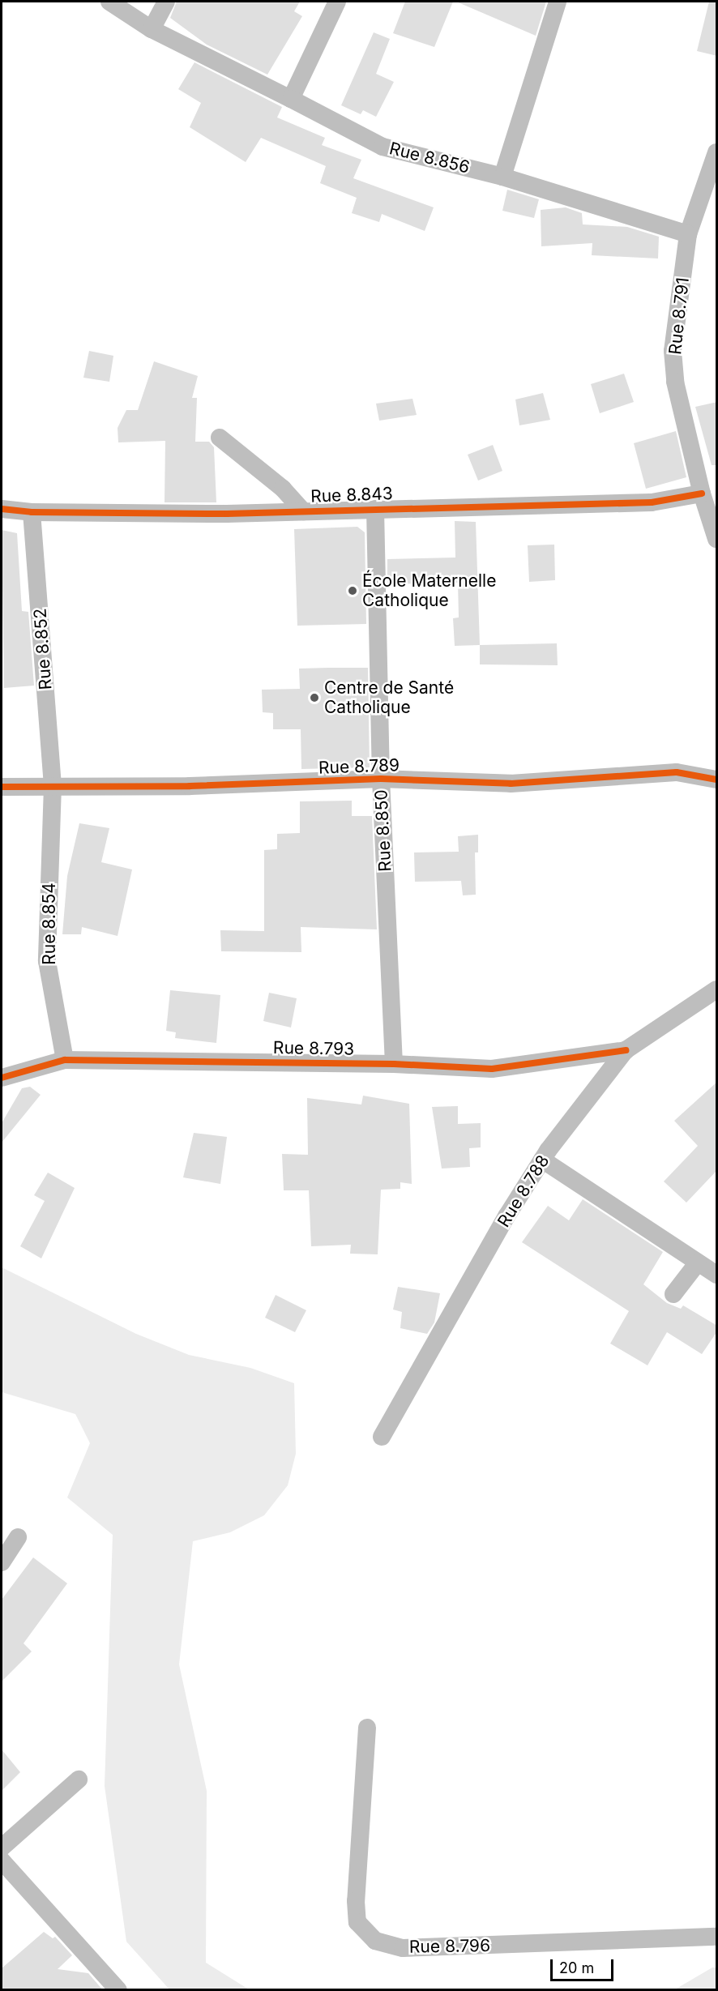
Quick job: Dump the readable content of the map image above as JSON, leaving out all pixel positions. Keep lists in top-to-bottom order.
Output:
{
  "streets": {
    "street": [
      "Rue 8.856",
      "Rue 8.791",
      "Rue 8.843",
      "Rue 8.852",
      "Rue 8.789",
      "Rue 8.850",
      "Rue 8.854",
      "Rue 8.793",
      "Rue 8.788",
      "Rue 8.796"
    ]
  },
  "crossings": [
    ["Rue 8.856", "Rue 8.791"],
    ["Rue 8.791", "Rue 8.843"],
    ["Rue 8.843", "Rue 8.852"],
    ["Rue 8.843", "Rue 8.850"],
    ["Rue 8.852", "Rue 8.789"],
    ["Rue 8.852", "Rue 8.854"],
    ["Rue 8.789", "Rue 8.850"],
    ["Rue 8.789", "Rue 8.854"],
    ["Rue 8.850", "Rue 8.793"],
    ["Rue 8.854", "Rue 8.793"],
    ["Rue 8.793", "Rue 8.788"]
  ],
  "places": ["École Maternelle Catholique", "Centre de Santé Catholique"],
  "scale_bar": "20 m"
}
